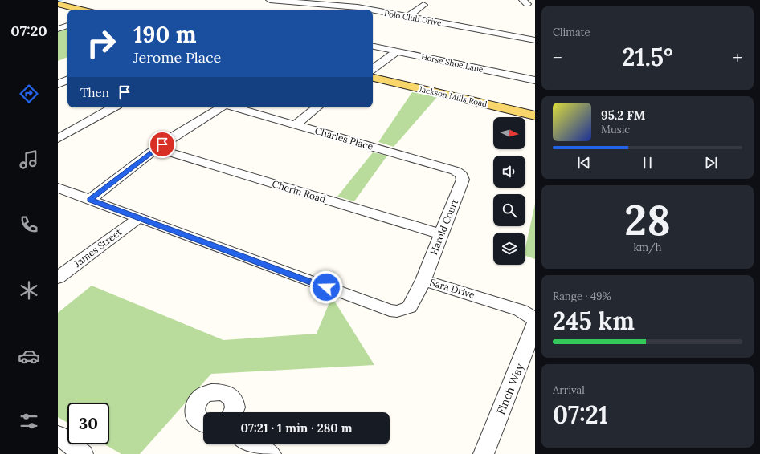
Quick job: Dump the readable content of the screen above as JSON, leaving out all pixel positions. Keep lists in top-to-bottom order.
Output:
{
  "streets": {
    "main road": ["Jackson Mills Road"],
    "street": [
      "Polo Club Drive",
      "Horse Shoe Lane",
      "Charles Place",
      "Cherin Road",
      "Harold Court",
      "James Street",
      "Sara Drive",
      "Finch Way"
    ]
  },
  "crossings": [
    ["Charles Place", "Harold Court"],
    ["Cherin Road", "Harold Court"],
    ["Harold Court", "Sara Drive"],
    ["James Street", "Sara Drive"]
  ],
  "north": "right",
  "page": {
    "tabs": "07:20",
    "tile": [
      "Climate",
      ["28", "km/h"],
      ["Range · 49%", "245 km"],
      ["Arrival", "07:21"]
    ],
    "turn": ["190 m", "Jerome Place"],
    "heat": ["−", "21.5°", "+"],
    "then": "Then",
    "song": ["95.2 FM", "Music"],
    "limit": "30",
    "trip": "07:21 · 1 min · 280 m"
  }
}
